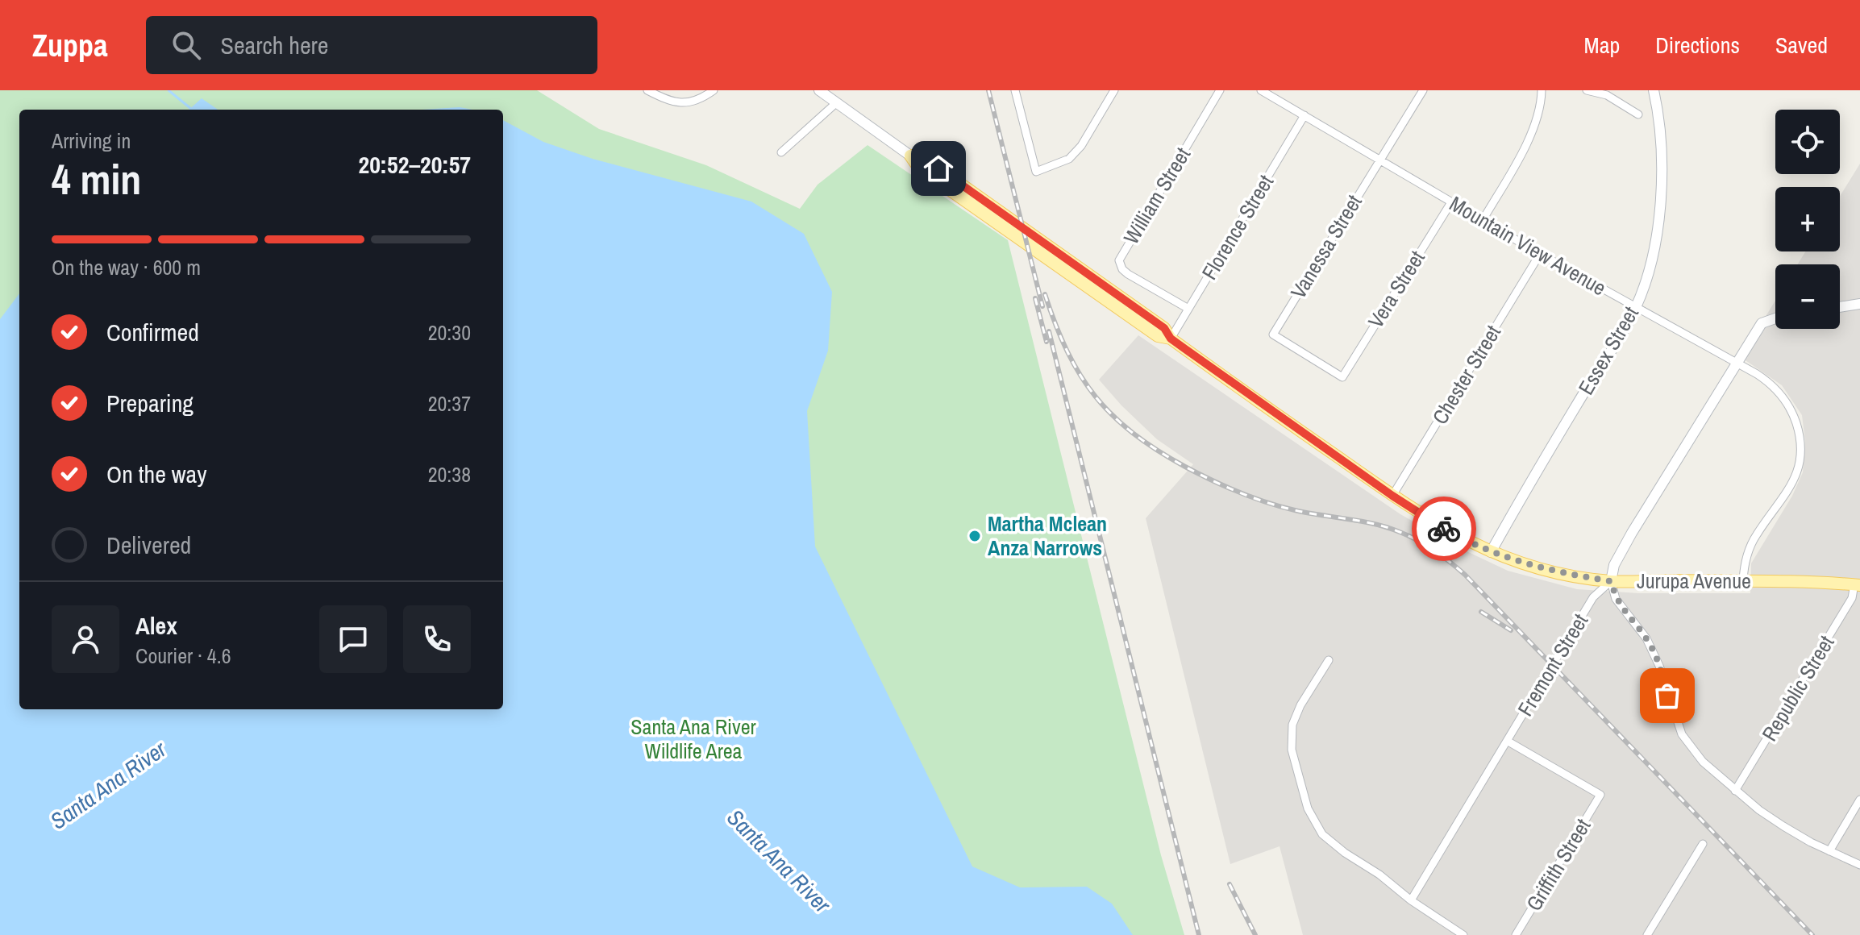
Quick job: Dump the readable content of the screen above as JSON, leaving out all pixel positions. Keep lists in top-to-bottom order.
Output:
{
  "streets": {
    "main road": ["Jurupa Avenue"],
    "street": [
      "William Street",
      "Florence Street",
      "Mountain View Avenue",
      "Vanessa Street",
      "Vera Street",
      "Essex Street",
      "Chester Street",
      "Fremont Street",
      "Republic Street",
      "Griffith Street"
    ]
  },
  "crossings": [
    ["William Street", "Florence Street"],
    ["Florence Street", "Mountain View Avenue"],
    ["Florence Street", "Jurupa Avenue"],
    ["Mountain View Avenue", "Vanessa Street"],
    ["Mountain View Avenue", "Vera Street"],
    ["Mountain View Avenue", "Essex Street"],
    ["Mountain View Avenue", "Chester Street"],
    ["Mountain View Avenue", "Jurupa Avenue"],
    ["Mountain View Avenue", "Fremont Street"],
    ["Vanessa Street", "Vera Street"],
    ["Essex Street", "Jurupa Avenue"],
    ["Chester Street", "Jurupa Avenue"],
    ["Jurupa Avenue", "Fremont Street"],
    ["Jurupa Avenue", "Republic Street"],
    ["Fremont Street", "Griffith Street"]
  ],
  "water": ["Santa Ana River"],
  "parks": ["Santa Ana River Wildlife Area"],
  "places": ["Martha Mclean Anza Narrows"],
  "page": {
    "header": "Zuppa",
    "search": "Search here",
    "nav": ["Map", "Directions", "Saved"],
    "map_buttons": ["+", "−"],
    "heading": ["4 min", "Arriving in", "20:52–20:57"],
    "panel": ["Alex", "Courier · 4.6"],
    "bar": "On the way · 600 m",
    "list": [
      ["Confirmed", "20:30"],
      ["Preparing", "20:37"],
      ["On the way", "20:38"],
      "Delivered"
    ]
  }
}
